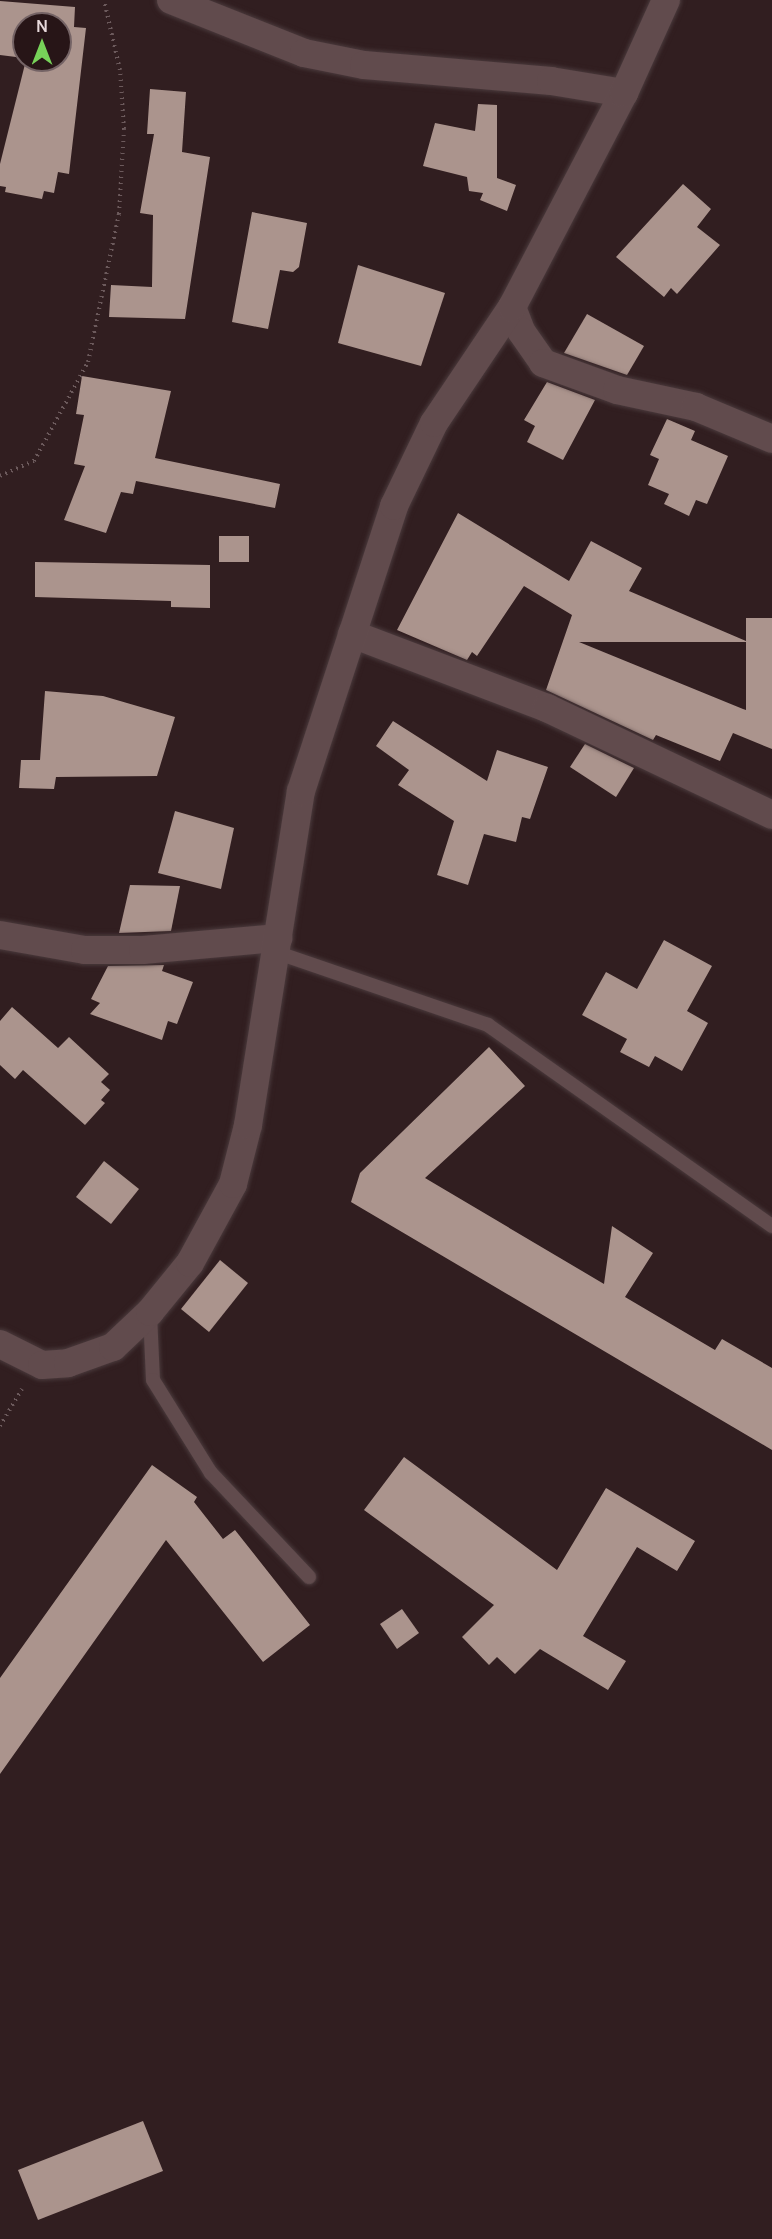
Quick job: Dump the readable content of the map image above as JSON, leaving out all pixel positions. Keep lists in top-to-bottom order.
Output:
{
  "north": "top"
}
